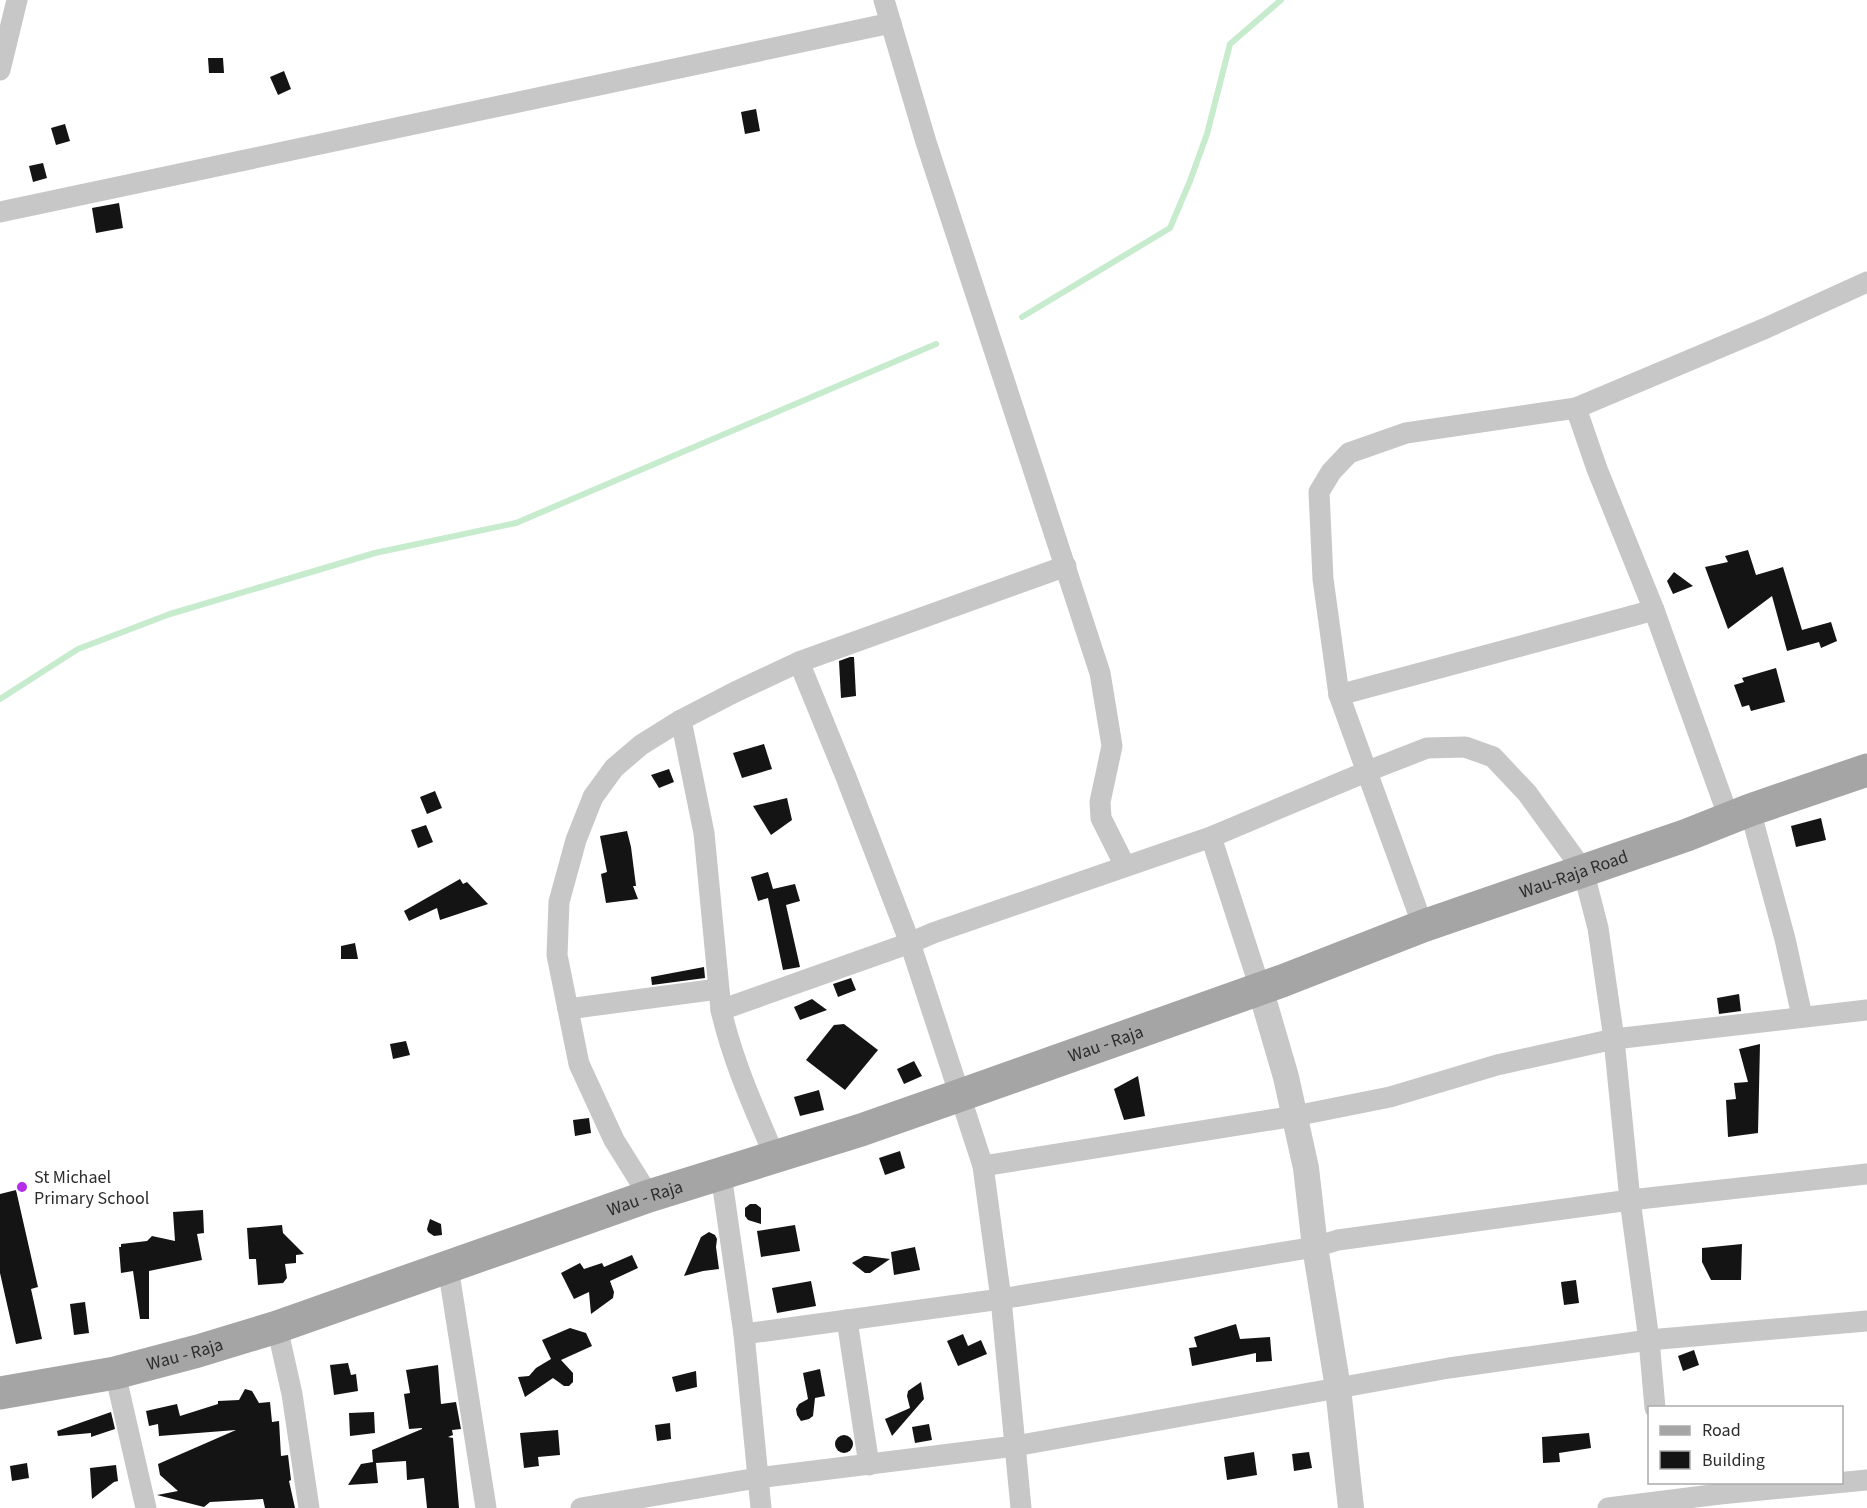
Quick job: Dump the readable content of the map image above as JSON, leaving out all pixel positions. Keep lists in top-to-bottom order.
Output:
{
  "streets": {
    "main road": ["Wau-Raja Road", "Wau - Raja"]
  },
  "crossings": [
    ["Wau-Raja Road", "Wau - Raja"]
  ],
  "places": ["St Michael Primary School"],
  "legend": ["Road", "Building"]
}
